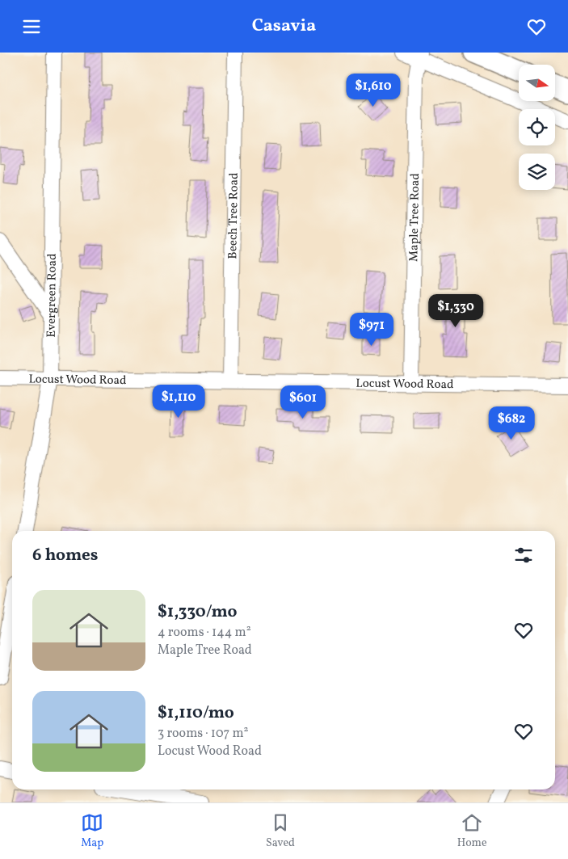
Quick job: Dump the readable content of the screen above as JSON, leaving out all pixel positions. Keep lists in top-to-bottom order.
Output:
{
  "streets": {
    "street": [
      "Beech Tree Road",
      "Maple Tree Road",
      "Evergreen Road",
      "Locust Wood Road"
    ]
  },
  "crossings": [
    ["Beech Tree Road", "Locust Wood Road"],
    ["Maple Tree Road", "Locust Wood Road"],
    ["Evergreen Road", "Locust Wood Road"]
  ],
  "north": "right",
  "page": {
    "header": "Casavia",
    "price": [
      "$1,610",
      "$1,330",
      "$971",
      "$1,110",
      "$601",
      "$682"
    ],
    "heading": "6 homes",
    "list": [
      {
        "name": "$1,330/mo",
        "note": "4 rooms · 144 m² · Maple Tree Road"
      },
      {
        "name": "$1,110/mo",
        "note": "3 rooms · 107 m² · Locust Wood Road"
      }
    ],
    "tabs": ["Map", "Saved", "Home"]
  }
}
